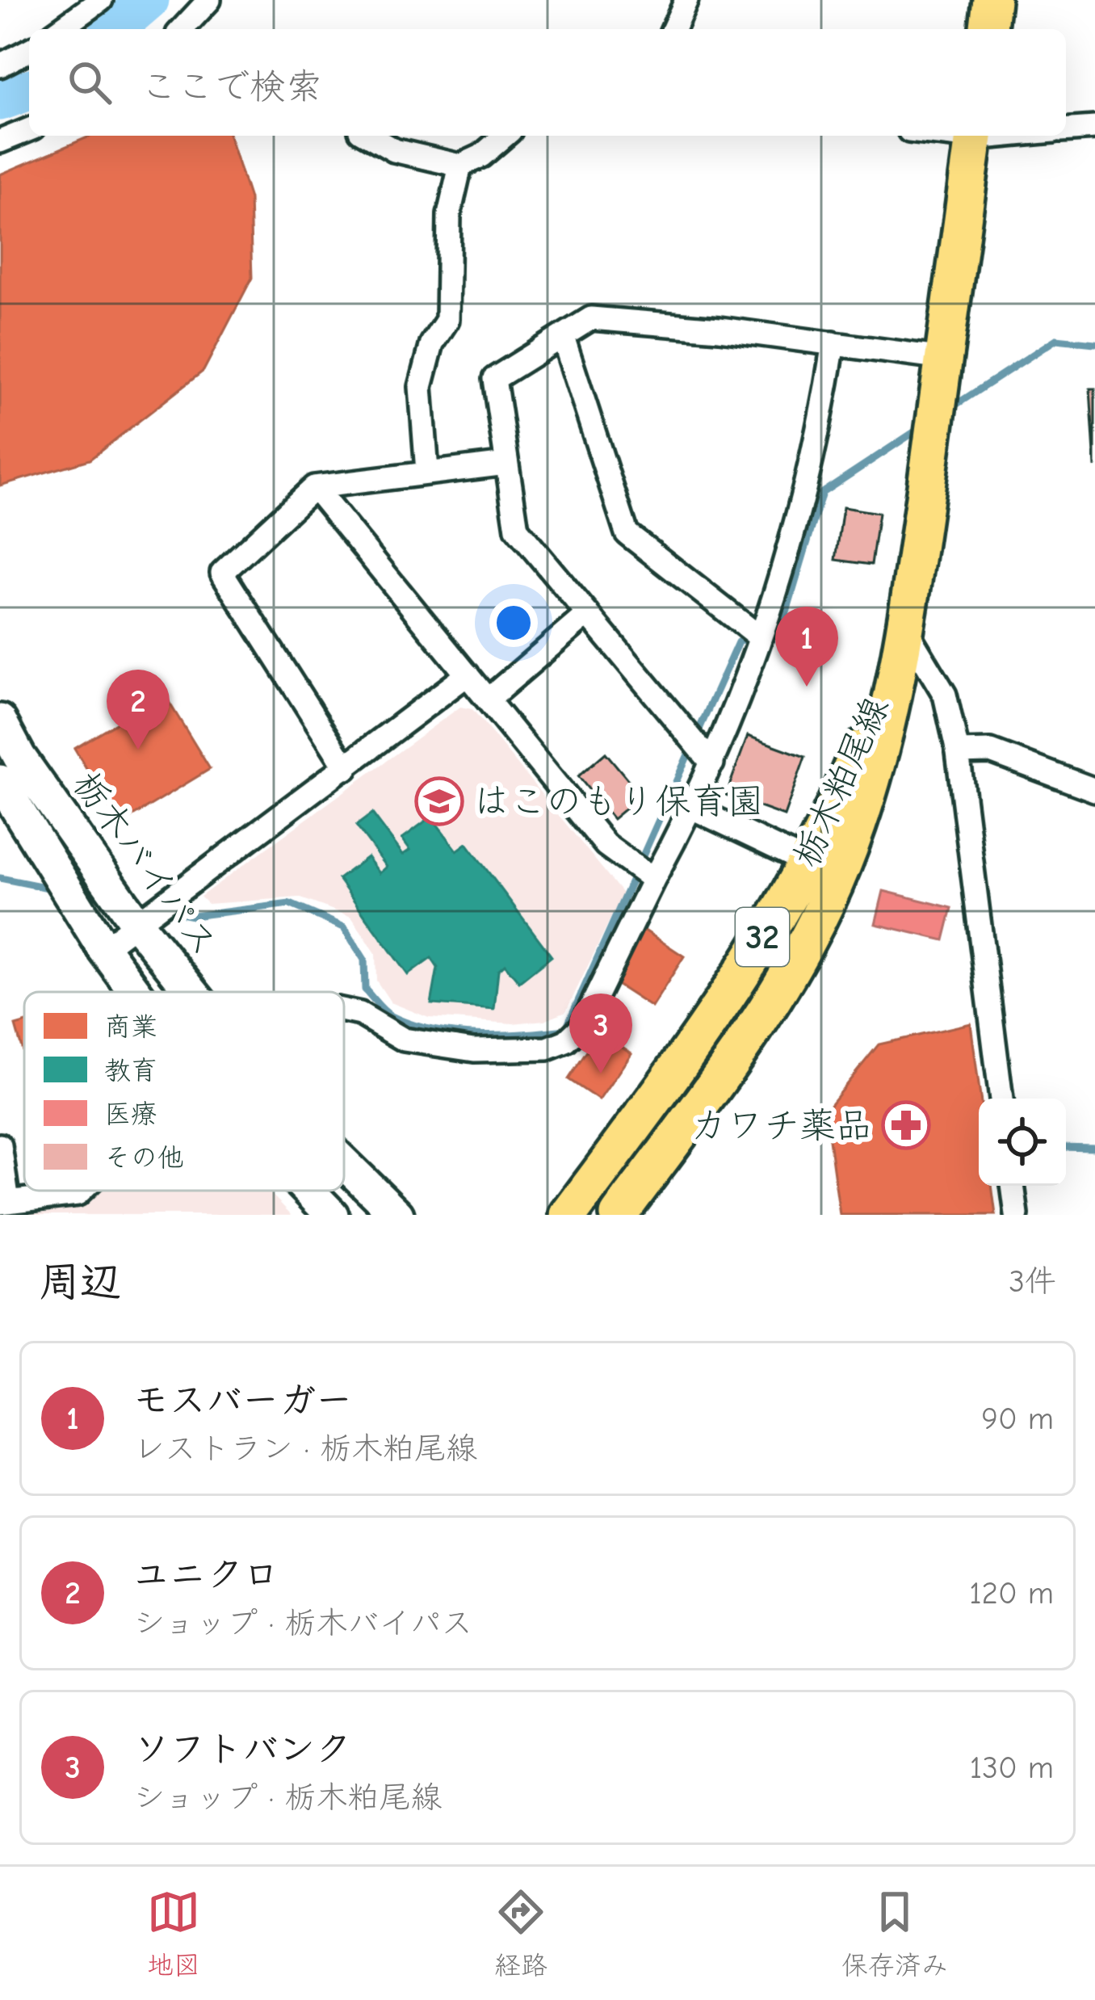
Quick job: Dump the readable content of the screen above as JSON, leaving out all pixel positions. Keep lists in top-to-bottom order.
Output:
{
  "streets": {
    "main road": ["栃木粕尾線", "栃木バイパス", "32"]
  },
  "places": {
    "school or university": ["はこのもり保育園"],
    "pharmacy": ["カワチ薬品"]
  },
  "legend": [
    "商業",
    "教育",
    "医療",
    "その他"
  ],
  "page": {
    "search": "ここで検索",
    "pins": ["1", "2", "3"],
    "heading": ["周辺", "3件"],
    "list": [
      {
        "mark": "1",
        "name": "モスバーガー",
        "note": "レストラン · 栃木粕尾線",
        "value": "90 m"
      },
      {
        "mark": "2",
        "name": "ユニクロ",
        "note": "ショップ · 栃木バイパス",
        "value": "120 m"
      },
      {
        "mark": "3",
        "name": "ソフトバンク",
        "note": "ショップ · 栃木粕尾線",
        "value": "130 m"
      }
    ],
    "nav": ["地図", "経路", "保存済み"]
  }
}
